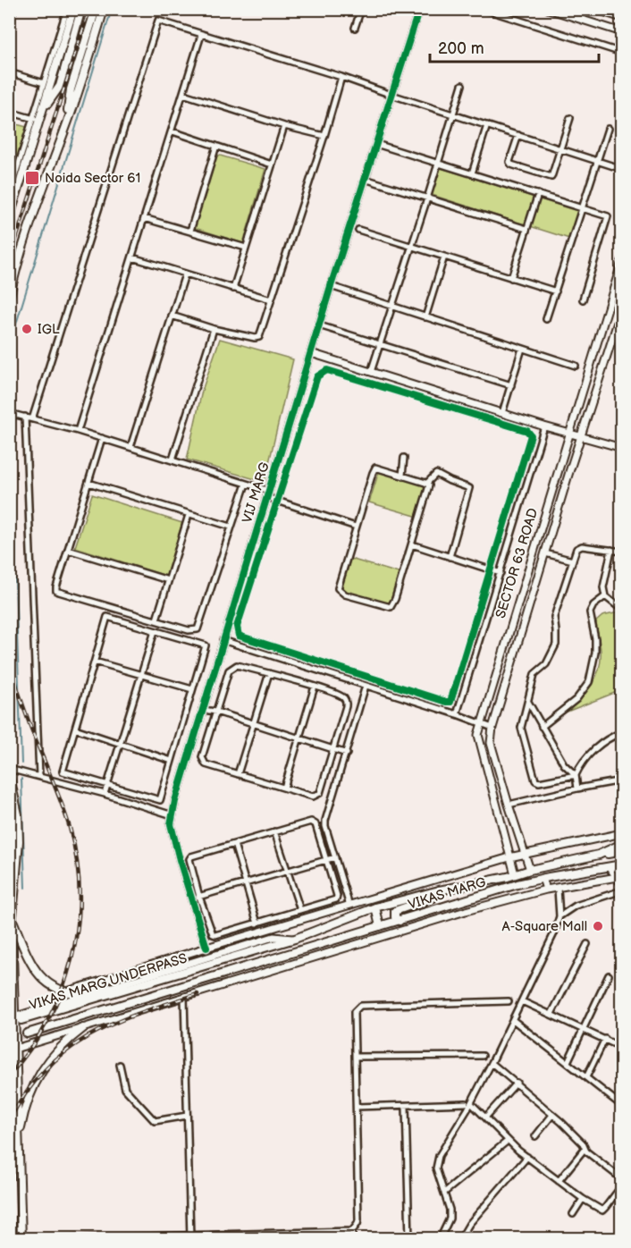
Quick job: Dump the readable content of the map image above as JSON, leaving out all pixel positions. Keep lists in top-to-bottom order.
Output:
{
  "streets": {
    "main road": ["VIKAS MARG", "VIKAS MARG UNDERPASS"],
    "street": ["VIJ MARG", "SECTOR 63 ROAD"]
  },
  "crossings": [
    ["SECTOR 63 ROAD", "VIKAS MARG"],
    ["VIKAS MARG", "VIKAS MARG UNDERPASS"]
  ],
  "places": {
    "transit": ["Noida Sector 61"],
    "other": ["IGL", "A-Square Mall"]
  },
  "scale_bar": "200 m"
}
